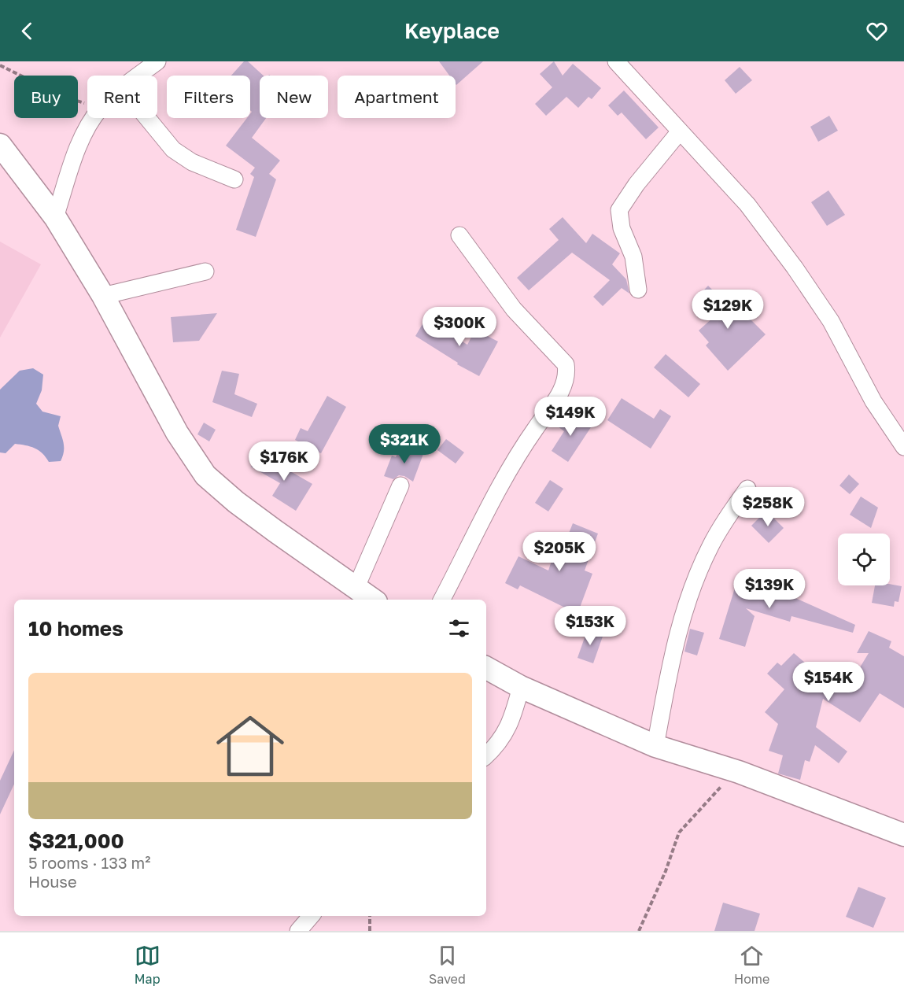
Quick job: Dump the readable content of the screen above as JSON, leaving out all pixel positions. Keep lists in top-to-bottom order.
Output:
{
  "page": {
    "header": "Keyplace",
    "chip": [
      "Buy",
      "Rent",
      "Filters",
      "New",
      "Apartment"
    ],
    "price": [
      "$129K",
      "$300K",
      "$149K",
      "$321K",
      "$176K",
      "$258K",
      "$205K",
      "$139K",
      "$153K",
      "$154K"
    ],
    "heading": "10 homes",
    "list": [
      {
        "name": "$321,000",
        "note": "5 rooms · 133 m² · House"
      }
    ],
    "tabs": ["Map", "Saved", "Home"]
  }
}
